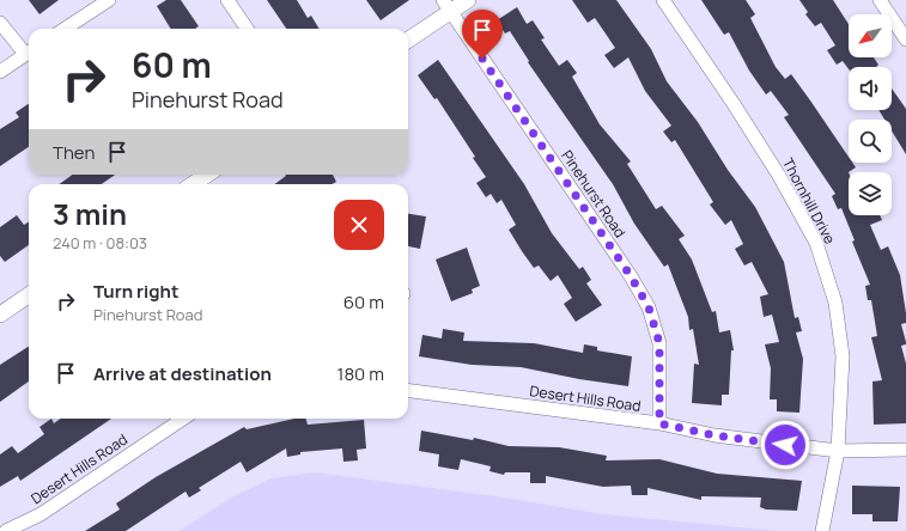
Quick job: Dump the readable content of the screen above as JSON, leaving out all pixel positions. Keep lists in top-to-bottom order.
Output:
{
  "streets": {
    "street": ["Pinehurst Road", "Thornhill Drive", "Desert Hills Road"]
  },
  "crossings": [
    ["Pinehurst Road", "Desert Hills Road"],
    ["Thornhill Drive", "Desert Hills Road"]
  ],
  "north": "bottom left",
  "page": {
    "turn": ["60 m", "Pinehurst Road"],
    "then": "Then",
    "heading": ["3 min", "240 m · 08:03"],
    "list": [
      {
        "name": "Turn right",
        "note": "Pinehurst Road",
        "value": "60 m"
      },
      {
        "name": "Arrive at destination",
        "value": "180 m"
      }
    ]
  }
}
